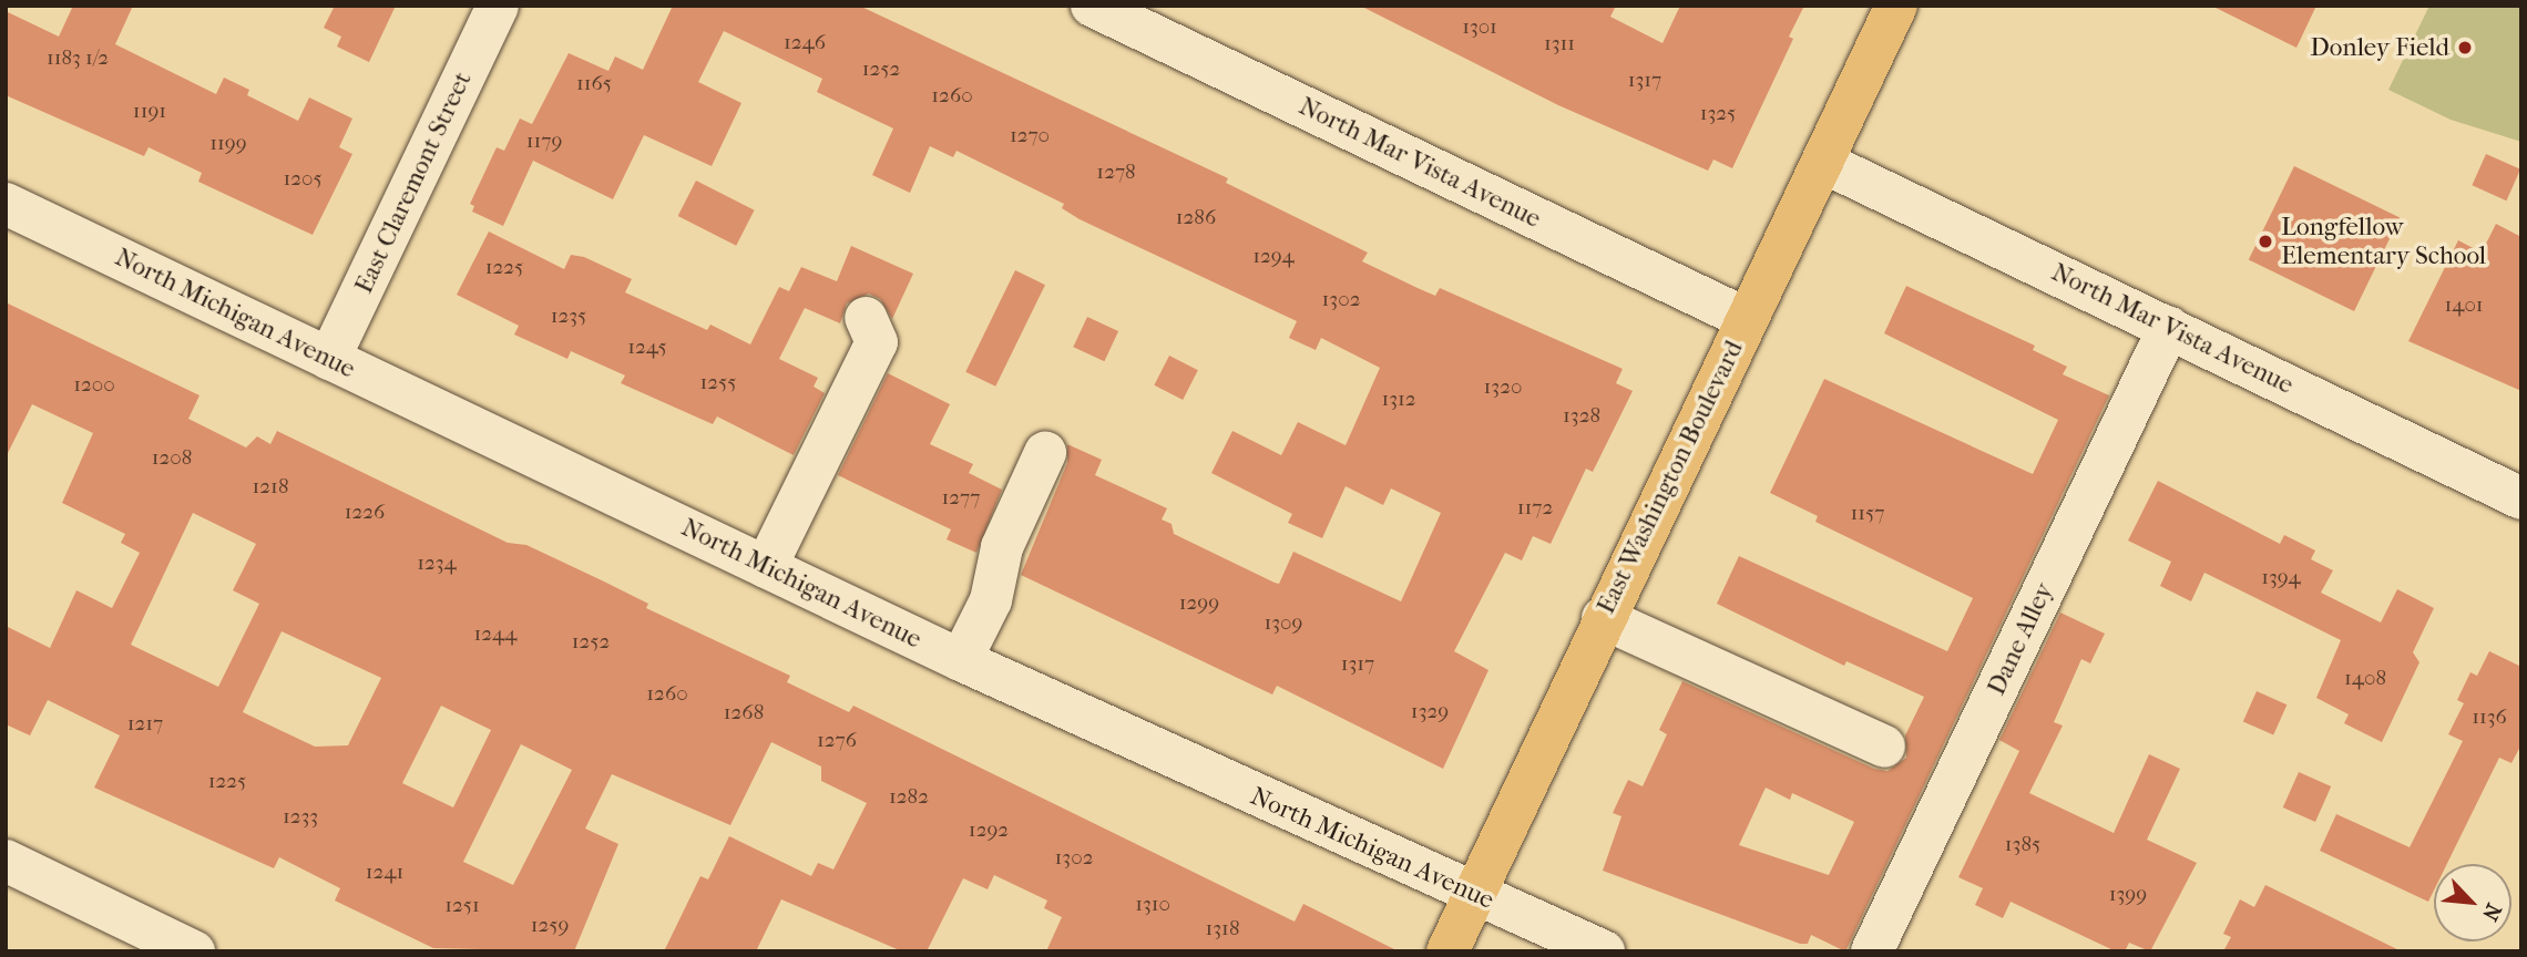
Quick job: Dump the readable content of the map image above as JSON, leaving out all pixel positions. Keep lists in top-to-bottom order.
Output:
{
  "streets": {
    "main road": ["East Washington Boulevard"],
    "street": [
      "North Mar Vista Avenue",
      "East Claremont Street",
      "North Michigan Avenue",
      "Dane Alley"
    ]
  },
  "crossings": [
    ["North Mar Vista Avenue", "East Washington Boulevard"],
    ["North Mar Vista Avenue", "Dane Alley"],
    ["East Claremont Street", "North Michigan Avenue"],
    ["North Michigan Avenue", "East Washington Boulevard"]
  ],
  "places": ["Donley Field", "Longfellow Elementary School"],
  "house_numbers": [
    "1301",
    "1246",
    "1311",
    "1183 1/2",
    "1252",
    "1317",
    "1165",
    "1260",
    "1191",
    "1325",
    "1270",
    "1179",
    "1199",
    "1278",
    "1205",
    "1286",
    "1294",
    "1225",
    "1302",
    "1401",
    "1235",
    "1245",
    "1255",
    "1200",
    "1320",
    "1312",
    "1328",
    "1208",
    "1218",
    "1277",
    "1172",
    "1226",
    "1157",
    "1234",
    "1394",
    "1299",
    "1309",
    "1244",
    "1252",
    "1317",
    "1408",
    "1260",
    "1329",
    "1268",
    "1136",
    "1217",
    "1276",
    "1225",
    "1282",
    "1233",
    "1292",
    "1385",
    "1302",
    "1241",
    "1399",
    "1310",
    "1251",
    "1259",
    "1318"
  ],
  "north": "bottom right"
}
